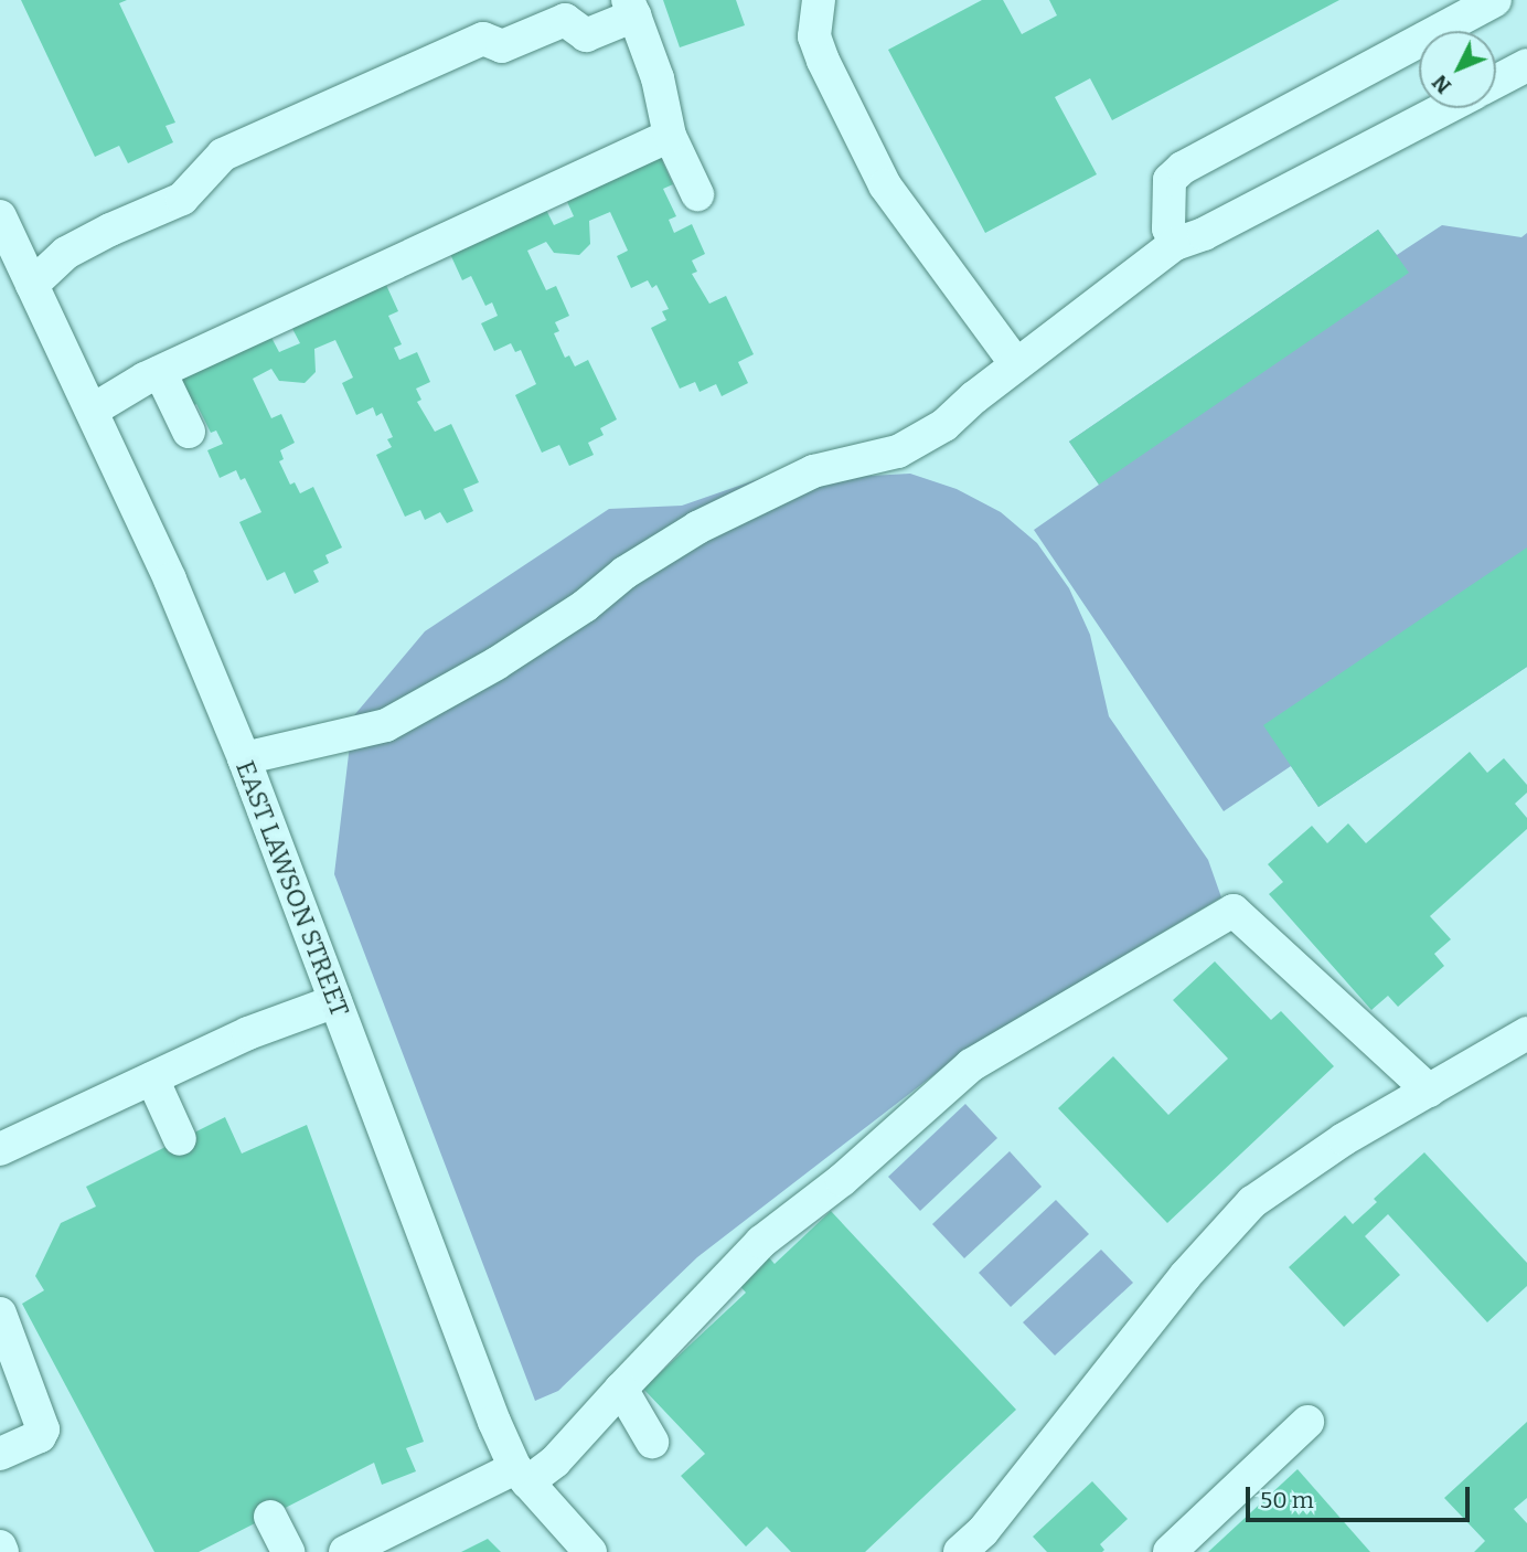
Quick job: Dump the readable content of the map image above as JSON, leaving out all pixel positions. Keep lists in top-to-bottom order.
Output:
{
  "streets": {
    "street": ["EAST LAWSON STREET"]
  },
  "scale_bar": "50 m",
  "north": "bottom left"
}
